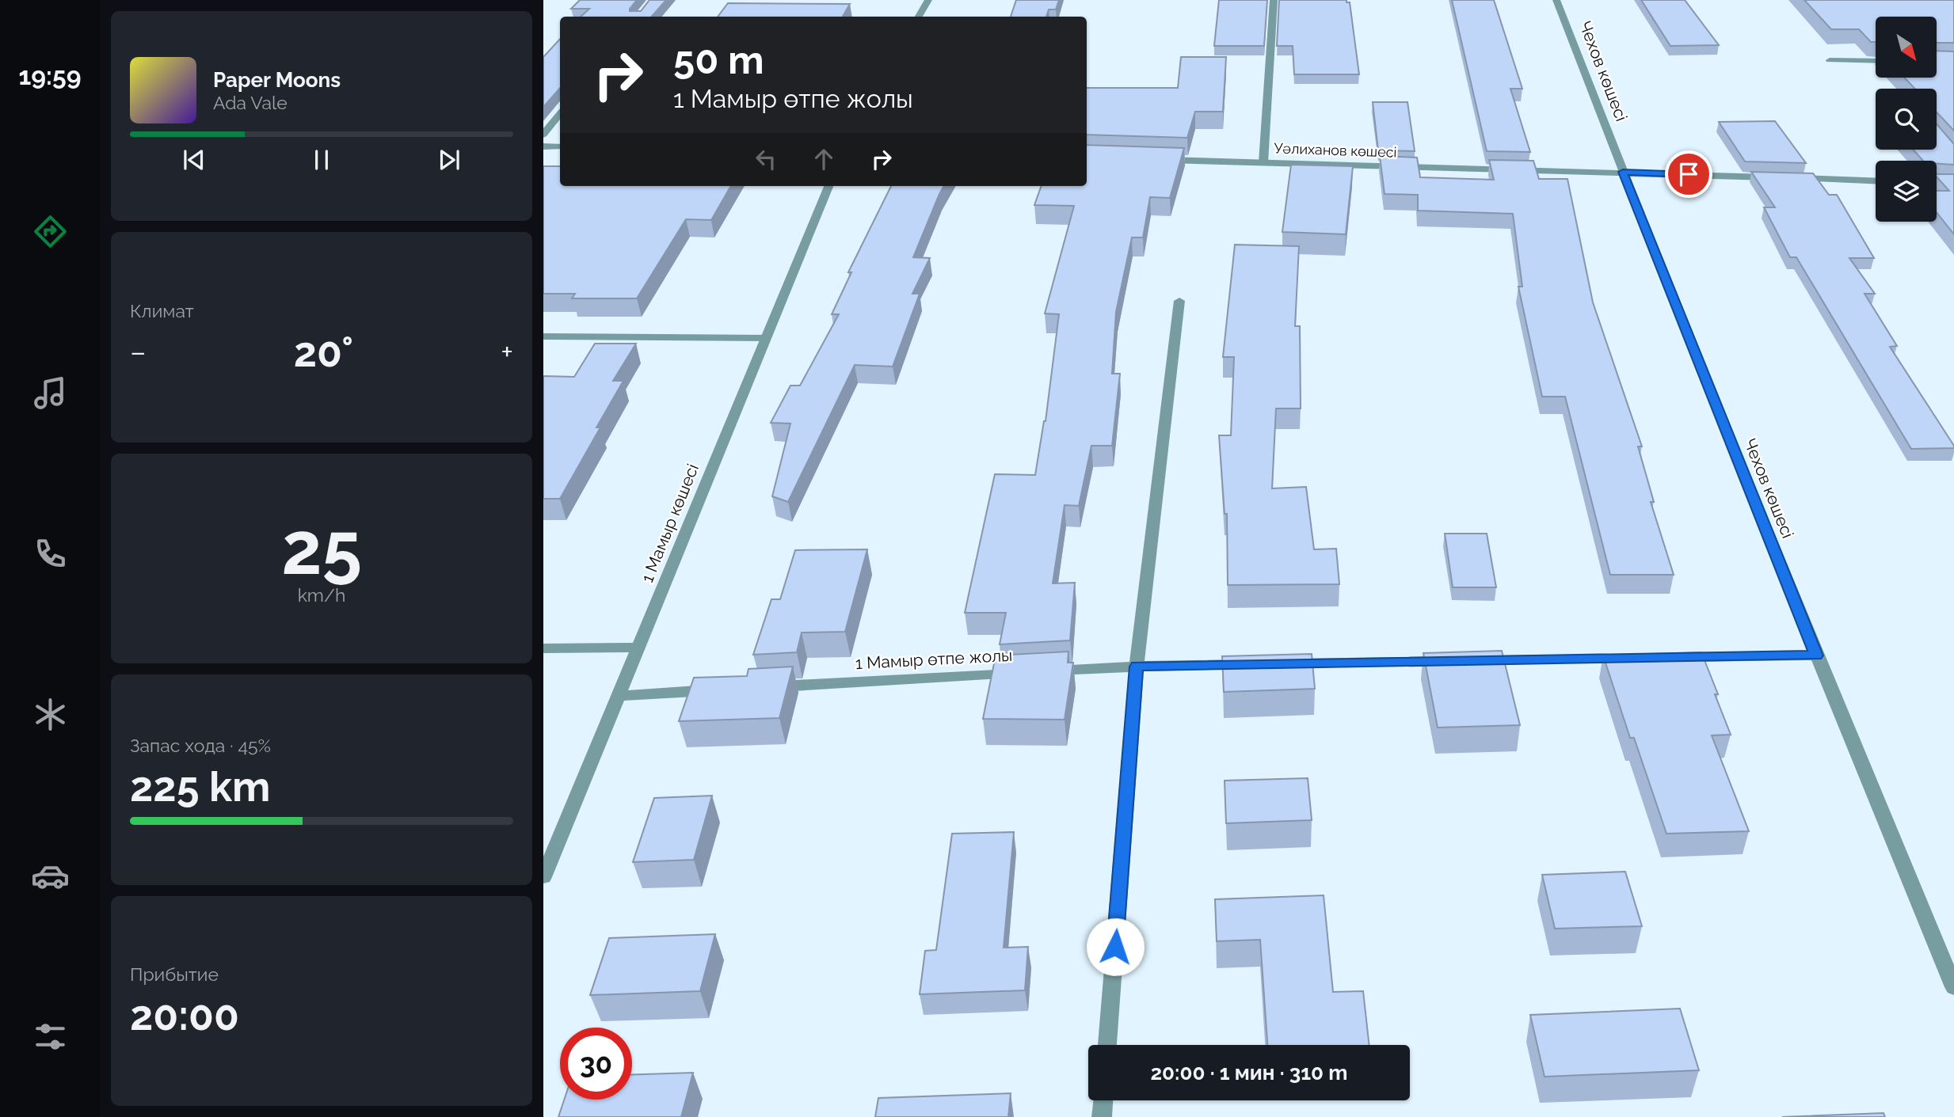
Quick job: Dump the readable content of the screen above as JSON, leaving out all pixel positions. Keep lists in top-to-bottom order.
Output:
{
  "streets": {
    "street": [
      "Чехов көшесі",
      "Уәлиханов көшесі",
      "1 Мамыр көшесі",
      "1 Мамыр өтпе жолы"
    ]
  },
  "crossings": [
    ["Чехов көшесі", "Уәлиханов көшесі"]
  ],
  "north": "bottom right",
  "page": {
    "tabs": "19:59",
    "turn": ["50 m", "1 Мамыр өтпе жолы"],
    "song": ["Paper Moons", "Ada Vale"],
    "tile": [
      "Климат",
      ["25", "km/h"],
      ["Запас хода · 45%", "225 km"],
      ["Прибытие", "20:00"]
    ],
    "heat": ["−", "20°", "+"],
    "limit": "30",
    "trip": "20:00 · 1 мин · 310 m"
  }
}
